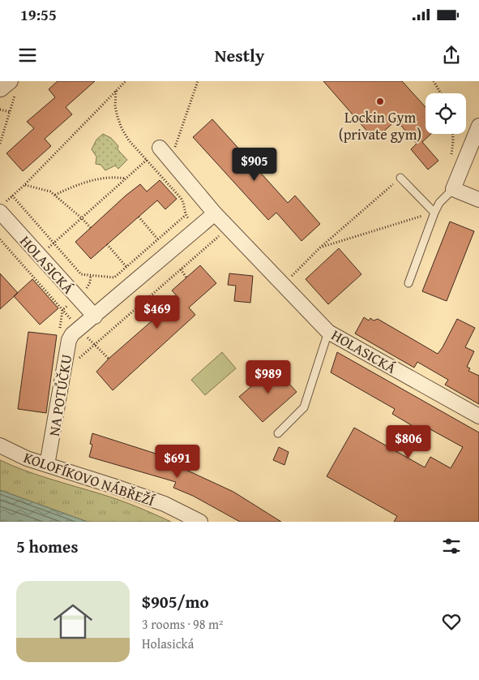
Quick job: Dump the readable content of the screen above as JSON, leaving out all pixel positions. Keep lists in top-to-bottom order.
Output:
{
  "streets": {
    "street": ["HOLASICKÁ", "NA POTŮČKU", "KOLOFÍKOVO NÁBŘEŽÍ"]
  },
  "crossings": [
    ["NA POTŮČKU", "KOLOFÍKOVO NÁBŘEŽÍ"]
  ],
  "places": ["Lockin Gym (private gym)"],
  "page": {
    "status": "19:55",
    "header": "Nestly",
    "price": [
      "$905",
      "$469",
      "$989",
      "$806",
      "$691"
    ],
    "heading": "5 homes",
    "list": [
      {
        "name": "$905/mo",
        "note": "3 rooms · 98 m² · Holasická"
      }
    ]
  }
}
